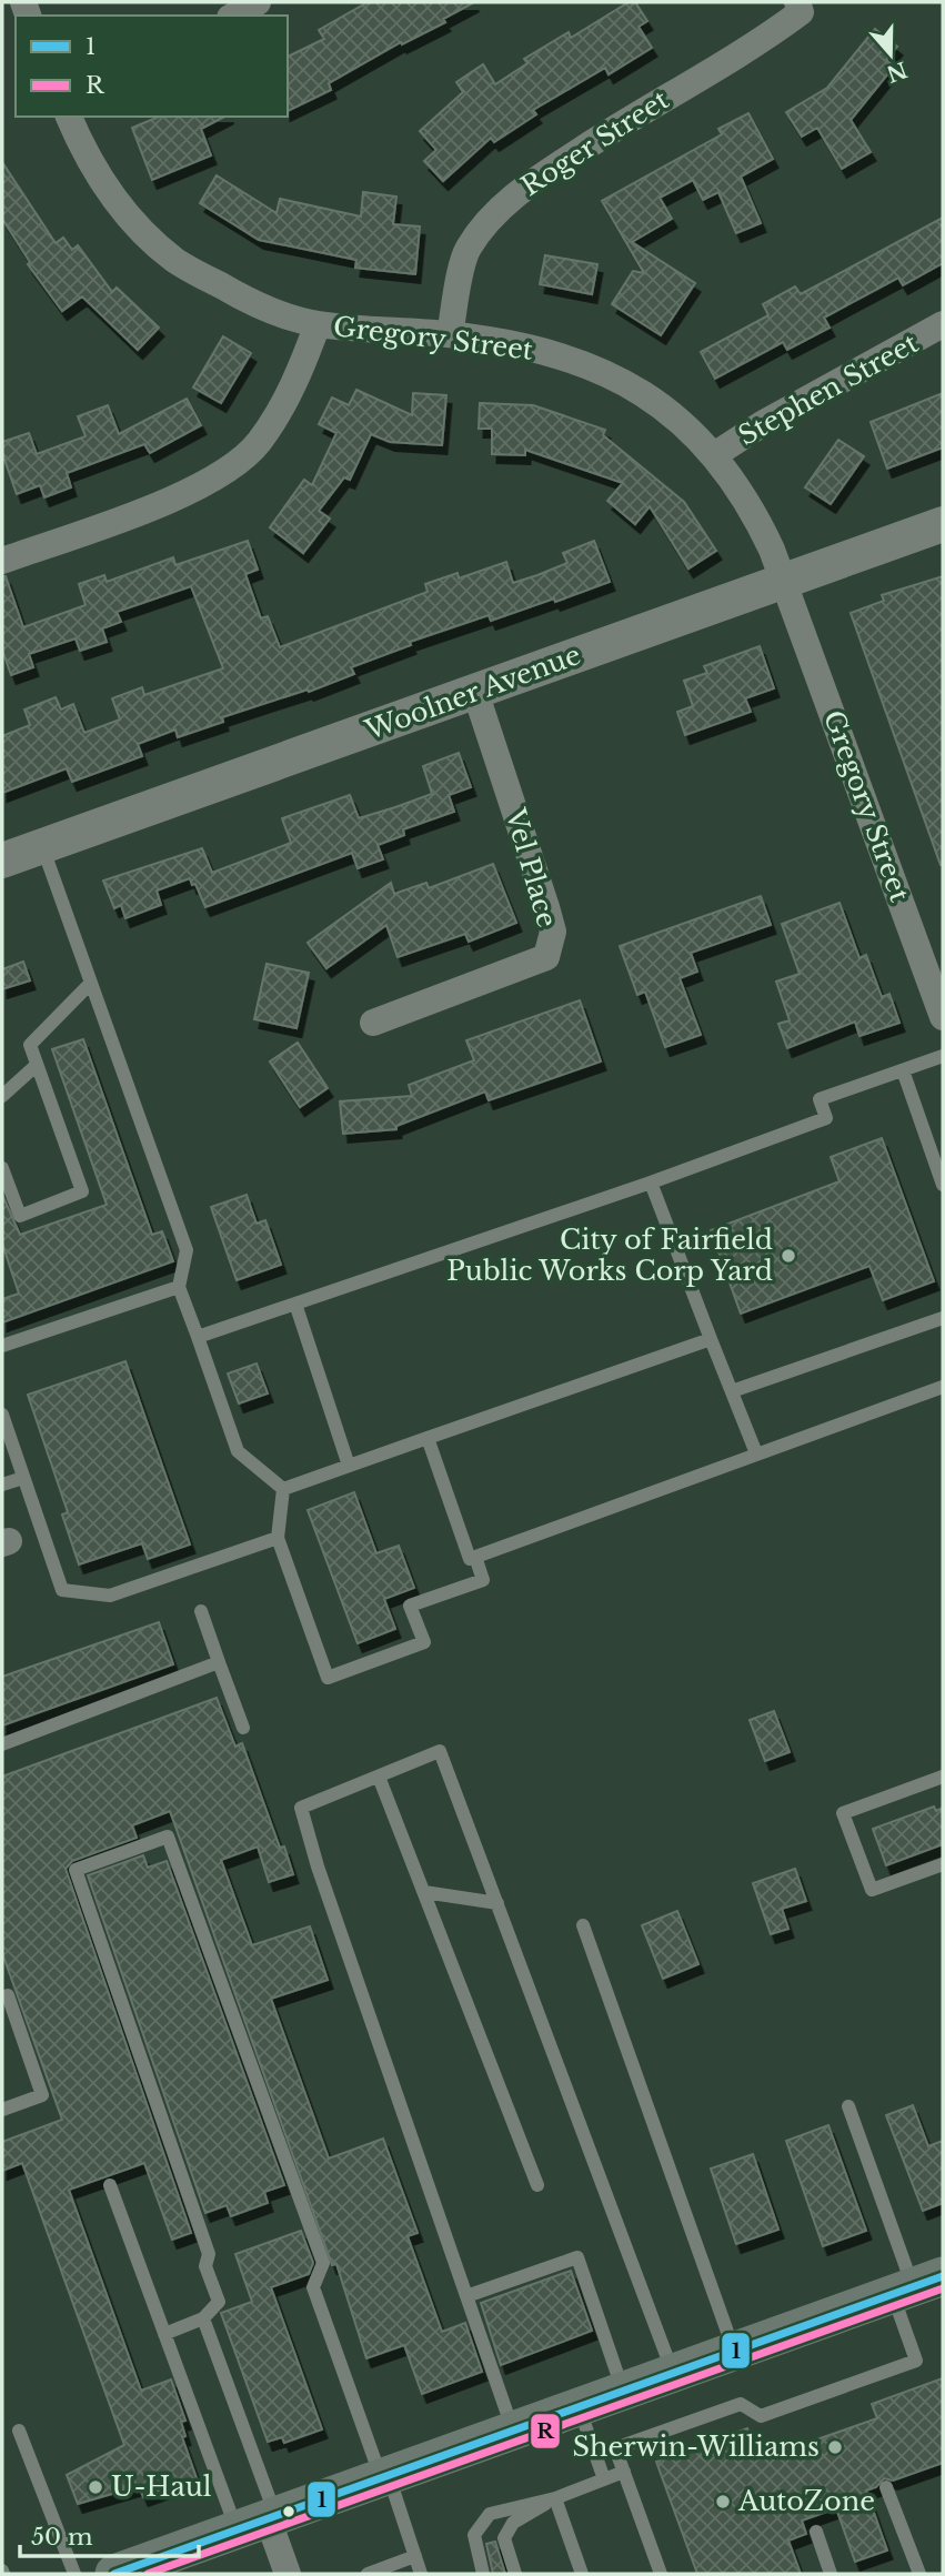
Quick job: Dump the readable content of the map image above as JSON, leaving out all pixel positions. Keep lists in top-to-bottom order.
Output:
{
  "streets": {
    "street": [
      "Roger Street",
      "Gregory Street",
      "Stephen Street",
      "Woolner Avenue",
      "Vel Place"
    ]
  },
  "crossings": [
    ["Roger Street", "Gregory Street"],
    ["Gregory Street", "Stephen Street"],
    ["Gregory Street", "Woolner Avenue"],
    ["Woolner Avenue", "Vel Place"]
  ],
  "places": [
    "City of Fairfield Public Works Corp Yard",
    "Sherwin-Williams",
    "U-Haul",
    "AutoZone"
  ],
  "lines": ["transit line 1", "transit line R"],
  "legend": ["1", "R"],
  "scale_bar": "50 m",
  "north": "bottom"
}
